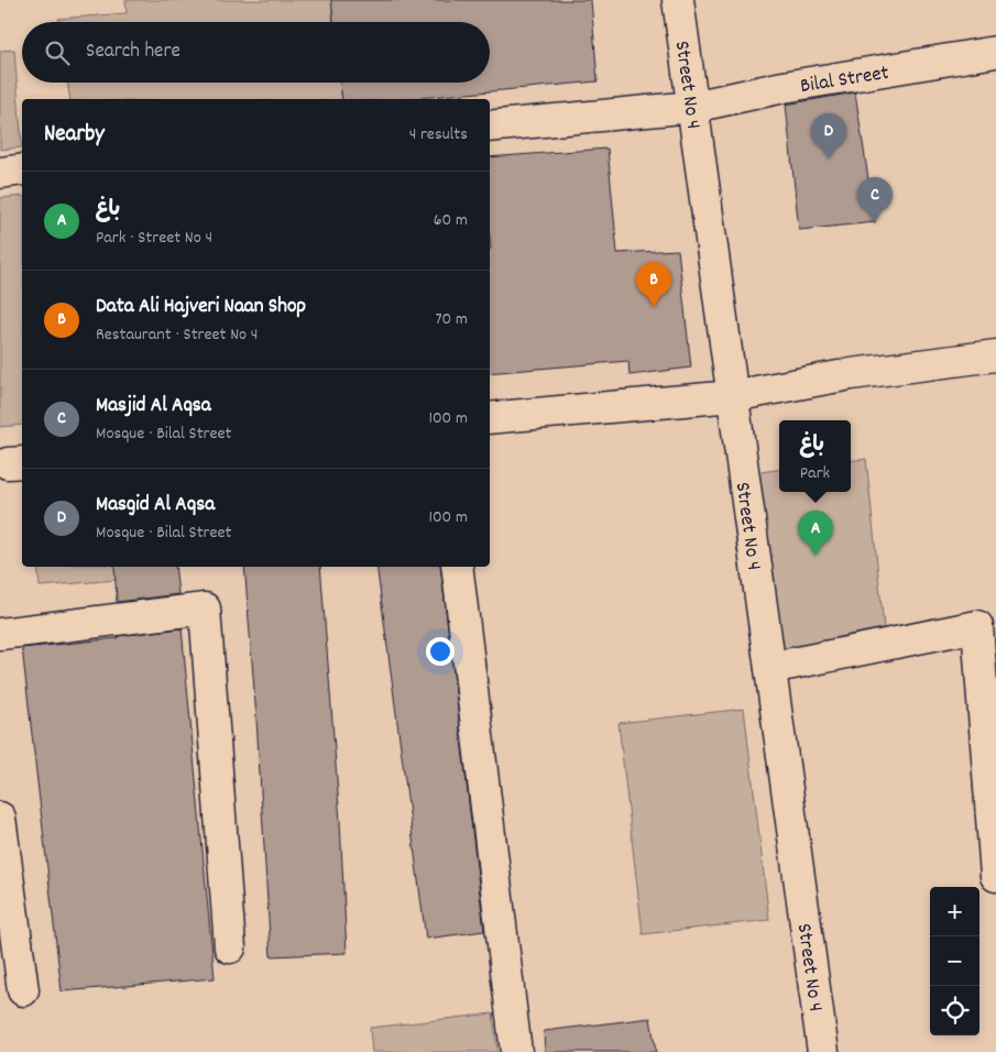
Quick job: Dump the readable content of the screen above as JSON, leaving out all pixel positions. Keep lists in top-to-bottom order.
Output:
{
  "streets": {
    "street": ["Bilal Street", "Street No 4"]
  },
  "crossings": [
    ["Bilal Street", "Street No 4"]
  ],
  "page": {
    "search": "Search here",
    "heading": ["Nearby", "4 results"],
    "pins": [
      "D",
      "C",
      "B",
      "A"
    ],
    "list": [
      {
        "mark": "A",
        "name": "باغ",
        "note": "Park · Street No 4",
        "value": "60 m"
      },
      {
        "mark": "B",
        "name": "Data Ali Hajveri Naan Shop",
        "note": "Restaurant · Street No 4",
        "value": "70 m"
      },
      {
        "mark": "C",
        "name": "Masjid Al Aqsa",
        "note": "Mosque · Bilal Street",
        "value": "100 m"
      },
      {
        "mark": "D",
        "name": "Masgid Al Aqsa",
        "note": "Mosque · Bilal Street",
        "value": "100 m"
      }
    ],
    "popup": ["باغ", "Park"],
    "map_buttons": ["+", "−"]
  }
}
